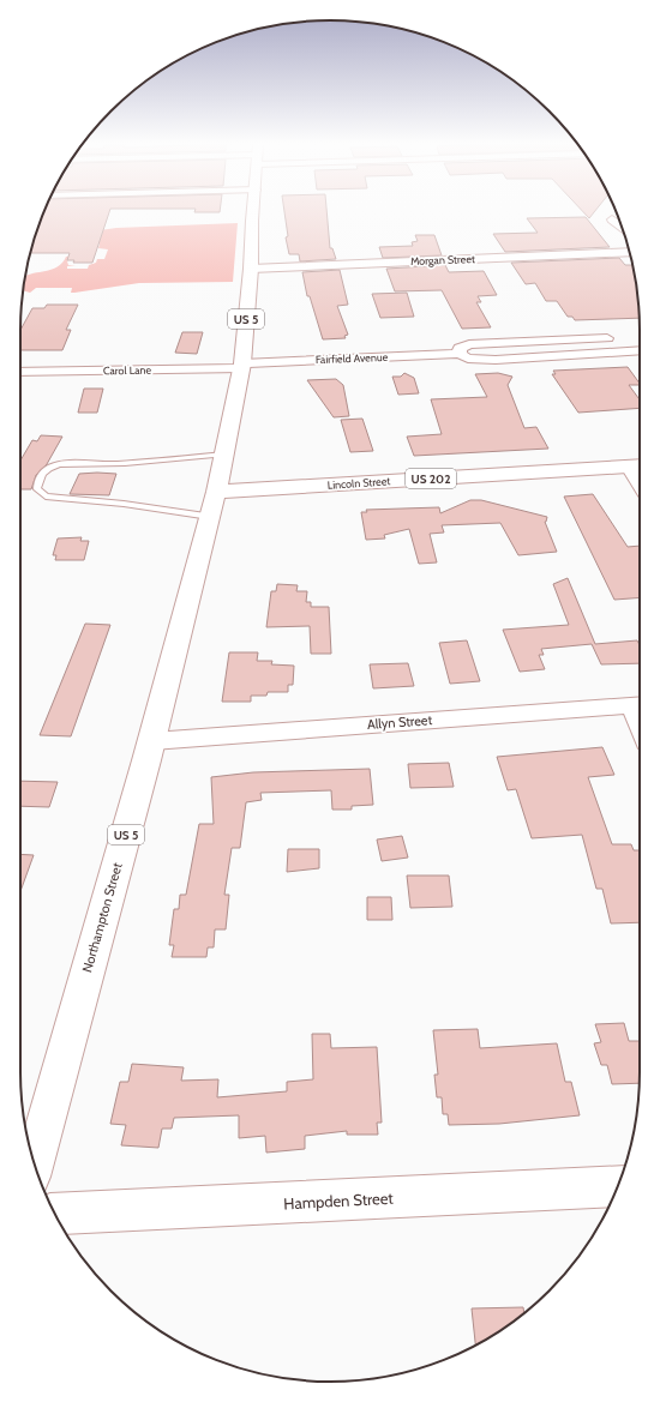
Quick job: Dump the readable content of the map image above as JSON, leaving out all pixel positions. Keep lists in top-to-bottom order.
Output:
{
  "streets": {
    "main road": [
      "US 5",
      "US 202",
      "Lincoln Street",
      "Northampton Street",
      "Hampden Street"
    ],
    "street": [
      "Morgan Street",
      "Fairfield Avenue",
      "Carol Lane",
      "Allyn Street"
    ]
  },
  "crossings": [
    ["Morgan Street", "US 5"],
    ["US 5", "Fairfield Avenue"],
    ["US 5", "Carol Lane"],
    ["US 5", "Lincoln Street"],
    ["US 5", "Northampton Street"],
    ["Fairfield Avenue", "Carol Lane"],
    ["Lincoln Street", "Northampton Street"],
    ["Allyn Street", "Northampton Street"]
  ]
}
